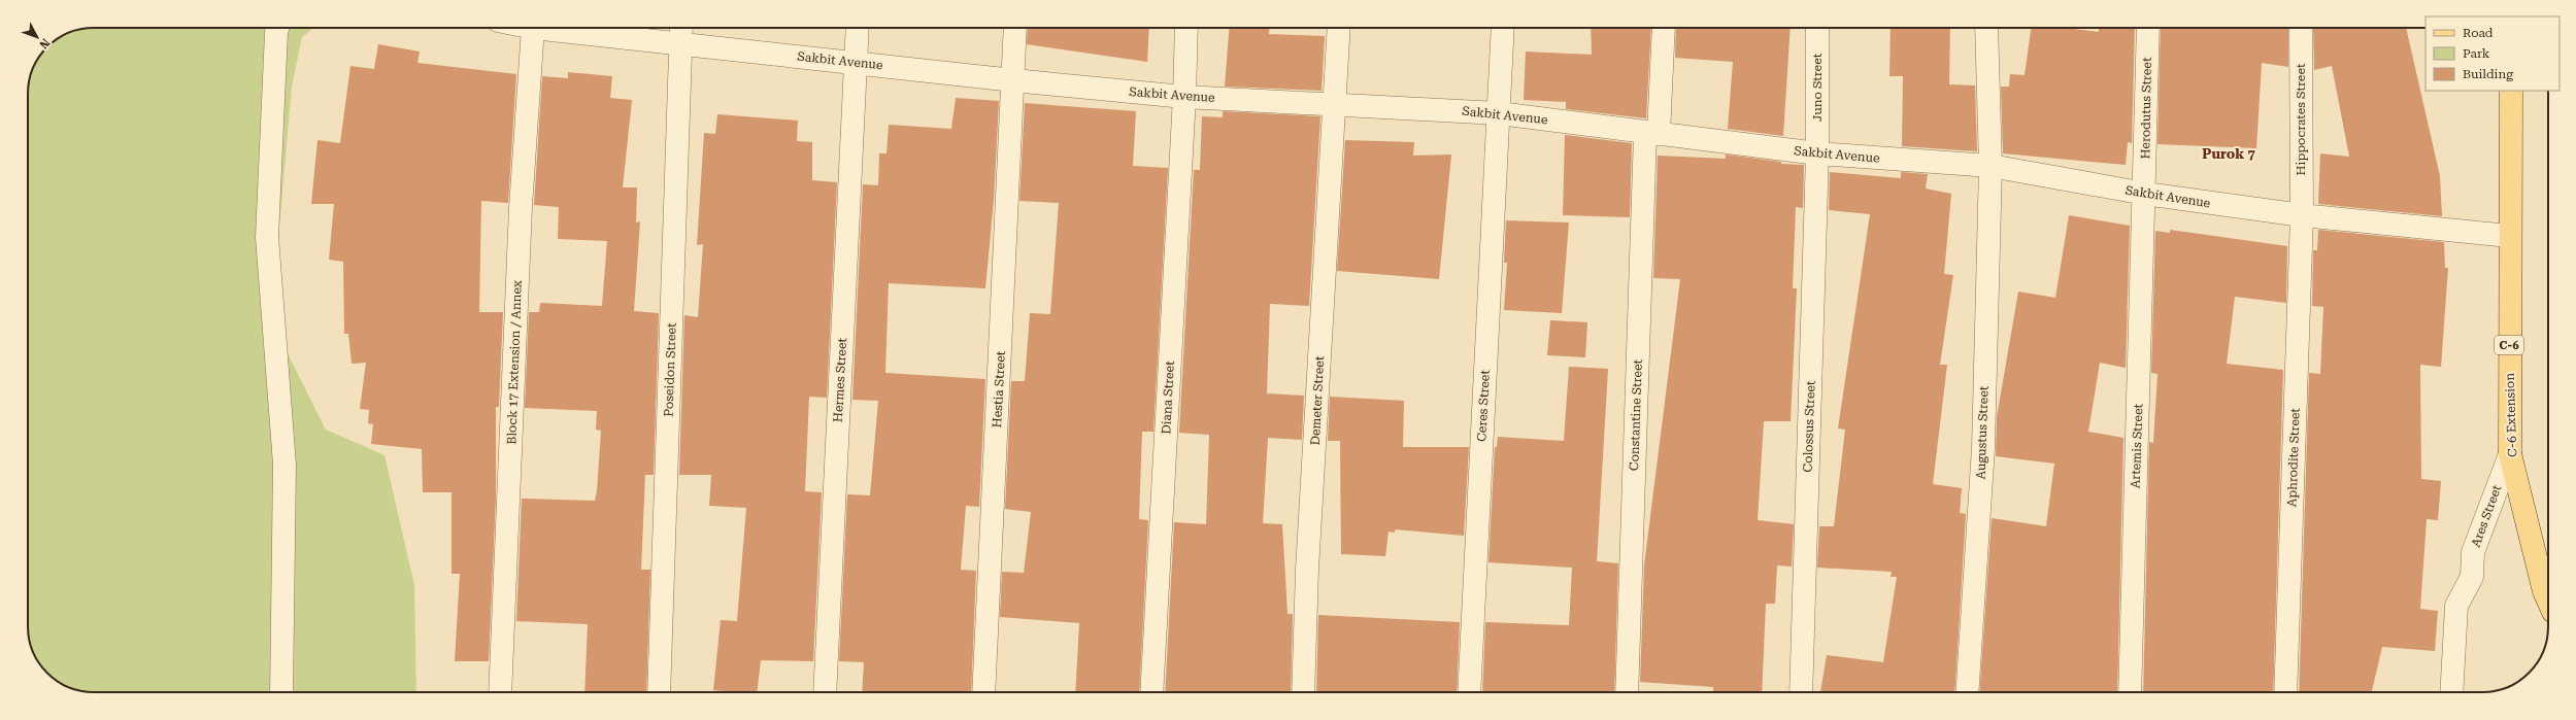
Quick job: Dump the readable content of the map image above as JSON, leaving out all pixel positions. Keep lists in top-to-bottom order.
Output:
{
  "streets": {
    "main road": ["C-6", "C-6 Extension"],
    "street": [
      "Sakbit Avenue",
      "Juno Street",
      "Herodutus Street",
      "Hippocrates Street",
      "Block 17 Extension / Annex",
      "Poseidon Street",
      "Hermes Street",
      "Hestia Street",
      "Diana Street",
      "Demeter Street",
      "Ceres Street",
      "Constantine Street",
      "Colossus Street",
      "Augustus Street",
      "Artemis Street",
      "Aphrodite Street",
      "Ares Street"
    ]
  },
  "crossings": [
    ["Sakbit Avenue", "Juno Street"],
    ["Sakbit Avenue", "Herodutus Street"],
    ["Sakbit Avenue", "Hippocrates Street"],
    ["Sakbit Avenue", "Block 17 Extension / Annex"],
    ["Sakbit Avenue", "Poseidon Street"],
    ["Sakbit Avenue", "Hermes Street"],
    ["Sakbit Avenue", "Hestia Street"],
    ["Sakbit Avenue", "Diana Street"],
    ["Sakbit Avenue", "Demeter Street"],
    ["Sakbit Avenue", "Ceres Street"],
    ["Sakbit Avenue", "Constantine Street"],
    ["Sakbit Avenue", "C-6 Extension"],
    ["Sakbit Avenue", "Colossus Street"],
    ["Sakbit Avenue", "Augustus Street"],
    ["Sakbit Avenue", "Artemis Street"],
    ["Sakbit Avenue", "Aphrodite Street"],
    ["Juno Street", "Colossus Street"],
    ["Herodutus Street", "Artemis Street"],
    ["Hippocrates Street", "Aphrodite Street"],
    ["C-6 Extension", "Ares Street"]
  ],
  "districts": ["Purok 7"],
  "legend": ["Road", "Park", "Building"],
  "north": "bottom right"
}
